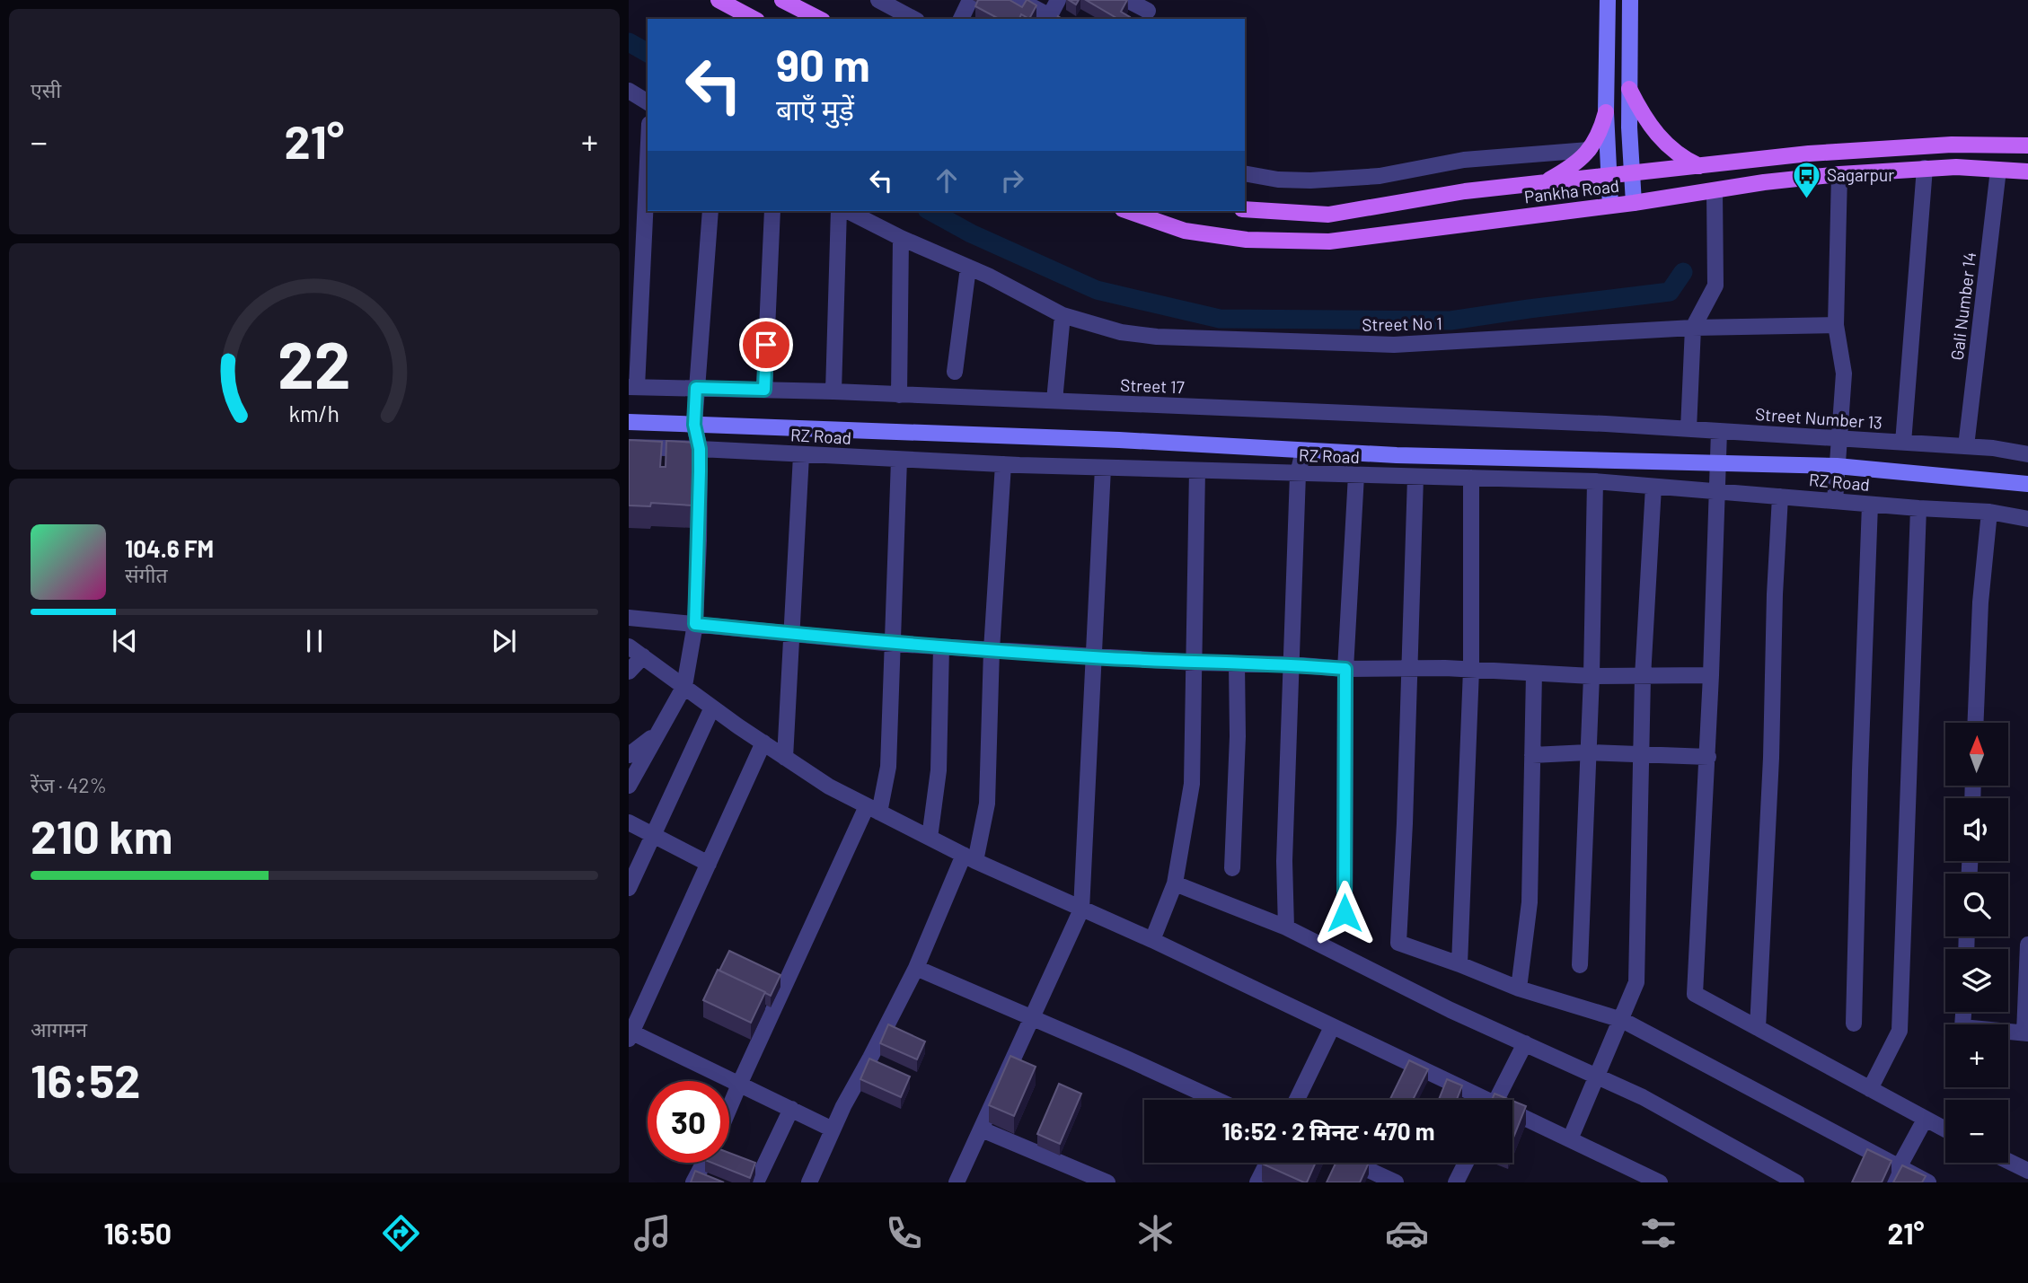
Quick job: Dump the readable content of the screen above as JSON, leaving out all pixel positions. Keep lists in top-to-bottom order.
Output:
{
  "streets": {
    "main road": ["Pankha Road"],
    "street": [
      "Gali Number 14",
      "Street No 1",
      "Street 17",
      "Street Number 13",
      "RZ Road"
    ]
  },
  "crossings": [
    ["Pankha Road", "Gali Number 14"],
    ["Gali Number 14", "Street Number 13"],
    ["Street 17", "Street Number 13"]
  ],
  "places": {
    "bus stop": ["Sagarpur"]
  },
  "north": "top",
  "page": {
    "tile": [
      "एसी",
      ["रेंज · 42%", "210 km"],
      ["आगमन", "16:52"]
    ],
    "turn": ["90 m", "बाएँ मुड़ें"],
    "heat": ["−", "21°", "+"],
    "song": ["104.6 FM", "संगीत"],
    "map_buttons": ["+", "−"],
    "limit": "30",
    "trip": "16:52 · 2 मिनट · 470 m",
    "tabs": ["16:50", "21°"],
    "gauge": ["22", "km/h"]
  }
}
